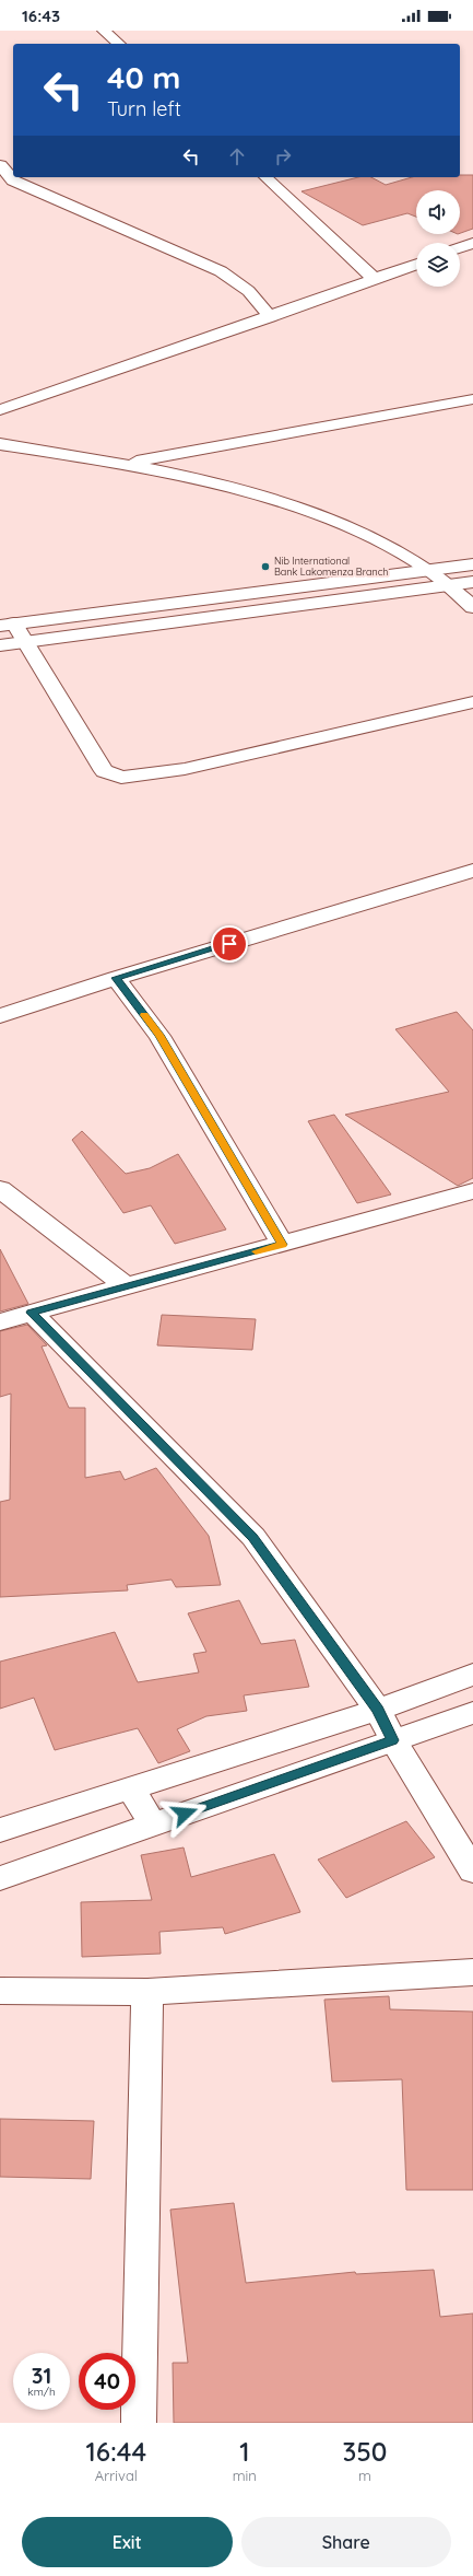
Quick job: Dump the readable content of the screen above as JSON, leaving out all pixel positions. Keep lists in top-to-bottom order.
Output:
{
  "places": ["Nib International Bank Lakomenza Branch"],
  "page": {
    "status": "16:43",
    "turn": ["40 m", "Turn left"],
    "speed": "31 km/h",
    "limit": "40",
    "eta": [
      "16:44",
      "Arrival",
      "1",
      "min",
      "350",
      "m"
    ],
    "buttons": ["Exit", "Share"]
  }
}
